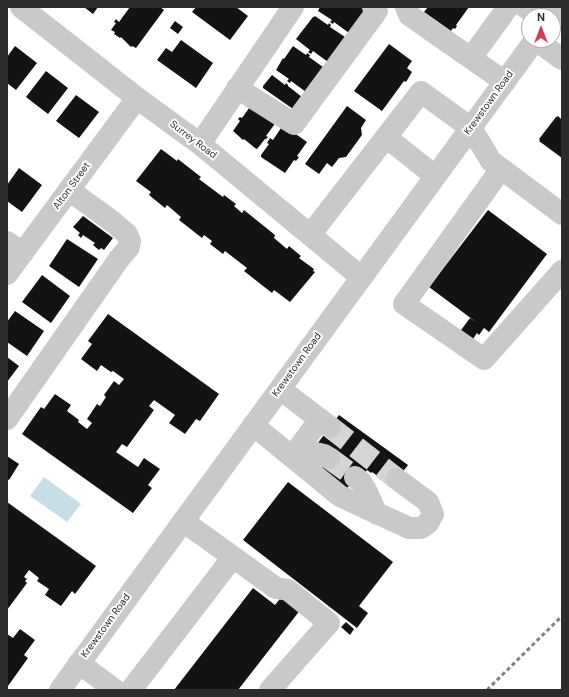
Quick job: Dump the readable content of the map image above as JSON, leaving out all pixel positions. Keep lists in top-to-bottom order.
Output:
{
  "streets": {
    "street": ["Krewstown Road", "Surrey Road", "Alton Street"]
  },
  "crossings": [
    ["Krewstown Road", "Surrey Road"],
    ["Surrey Road", "Alton Street"]
  ],
  "north": "top"
}
